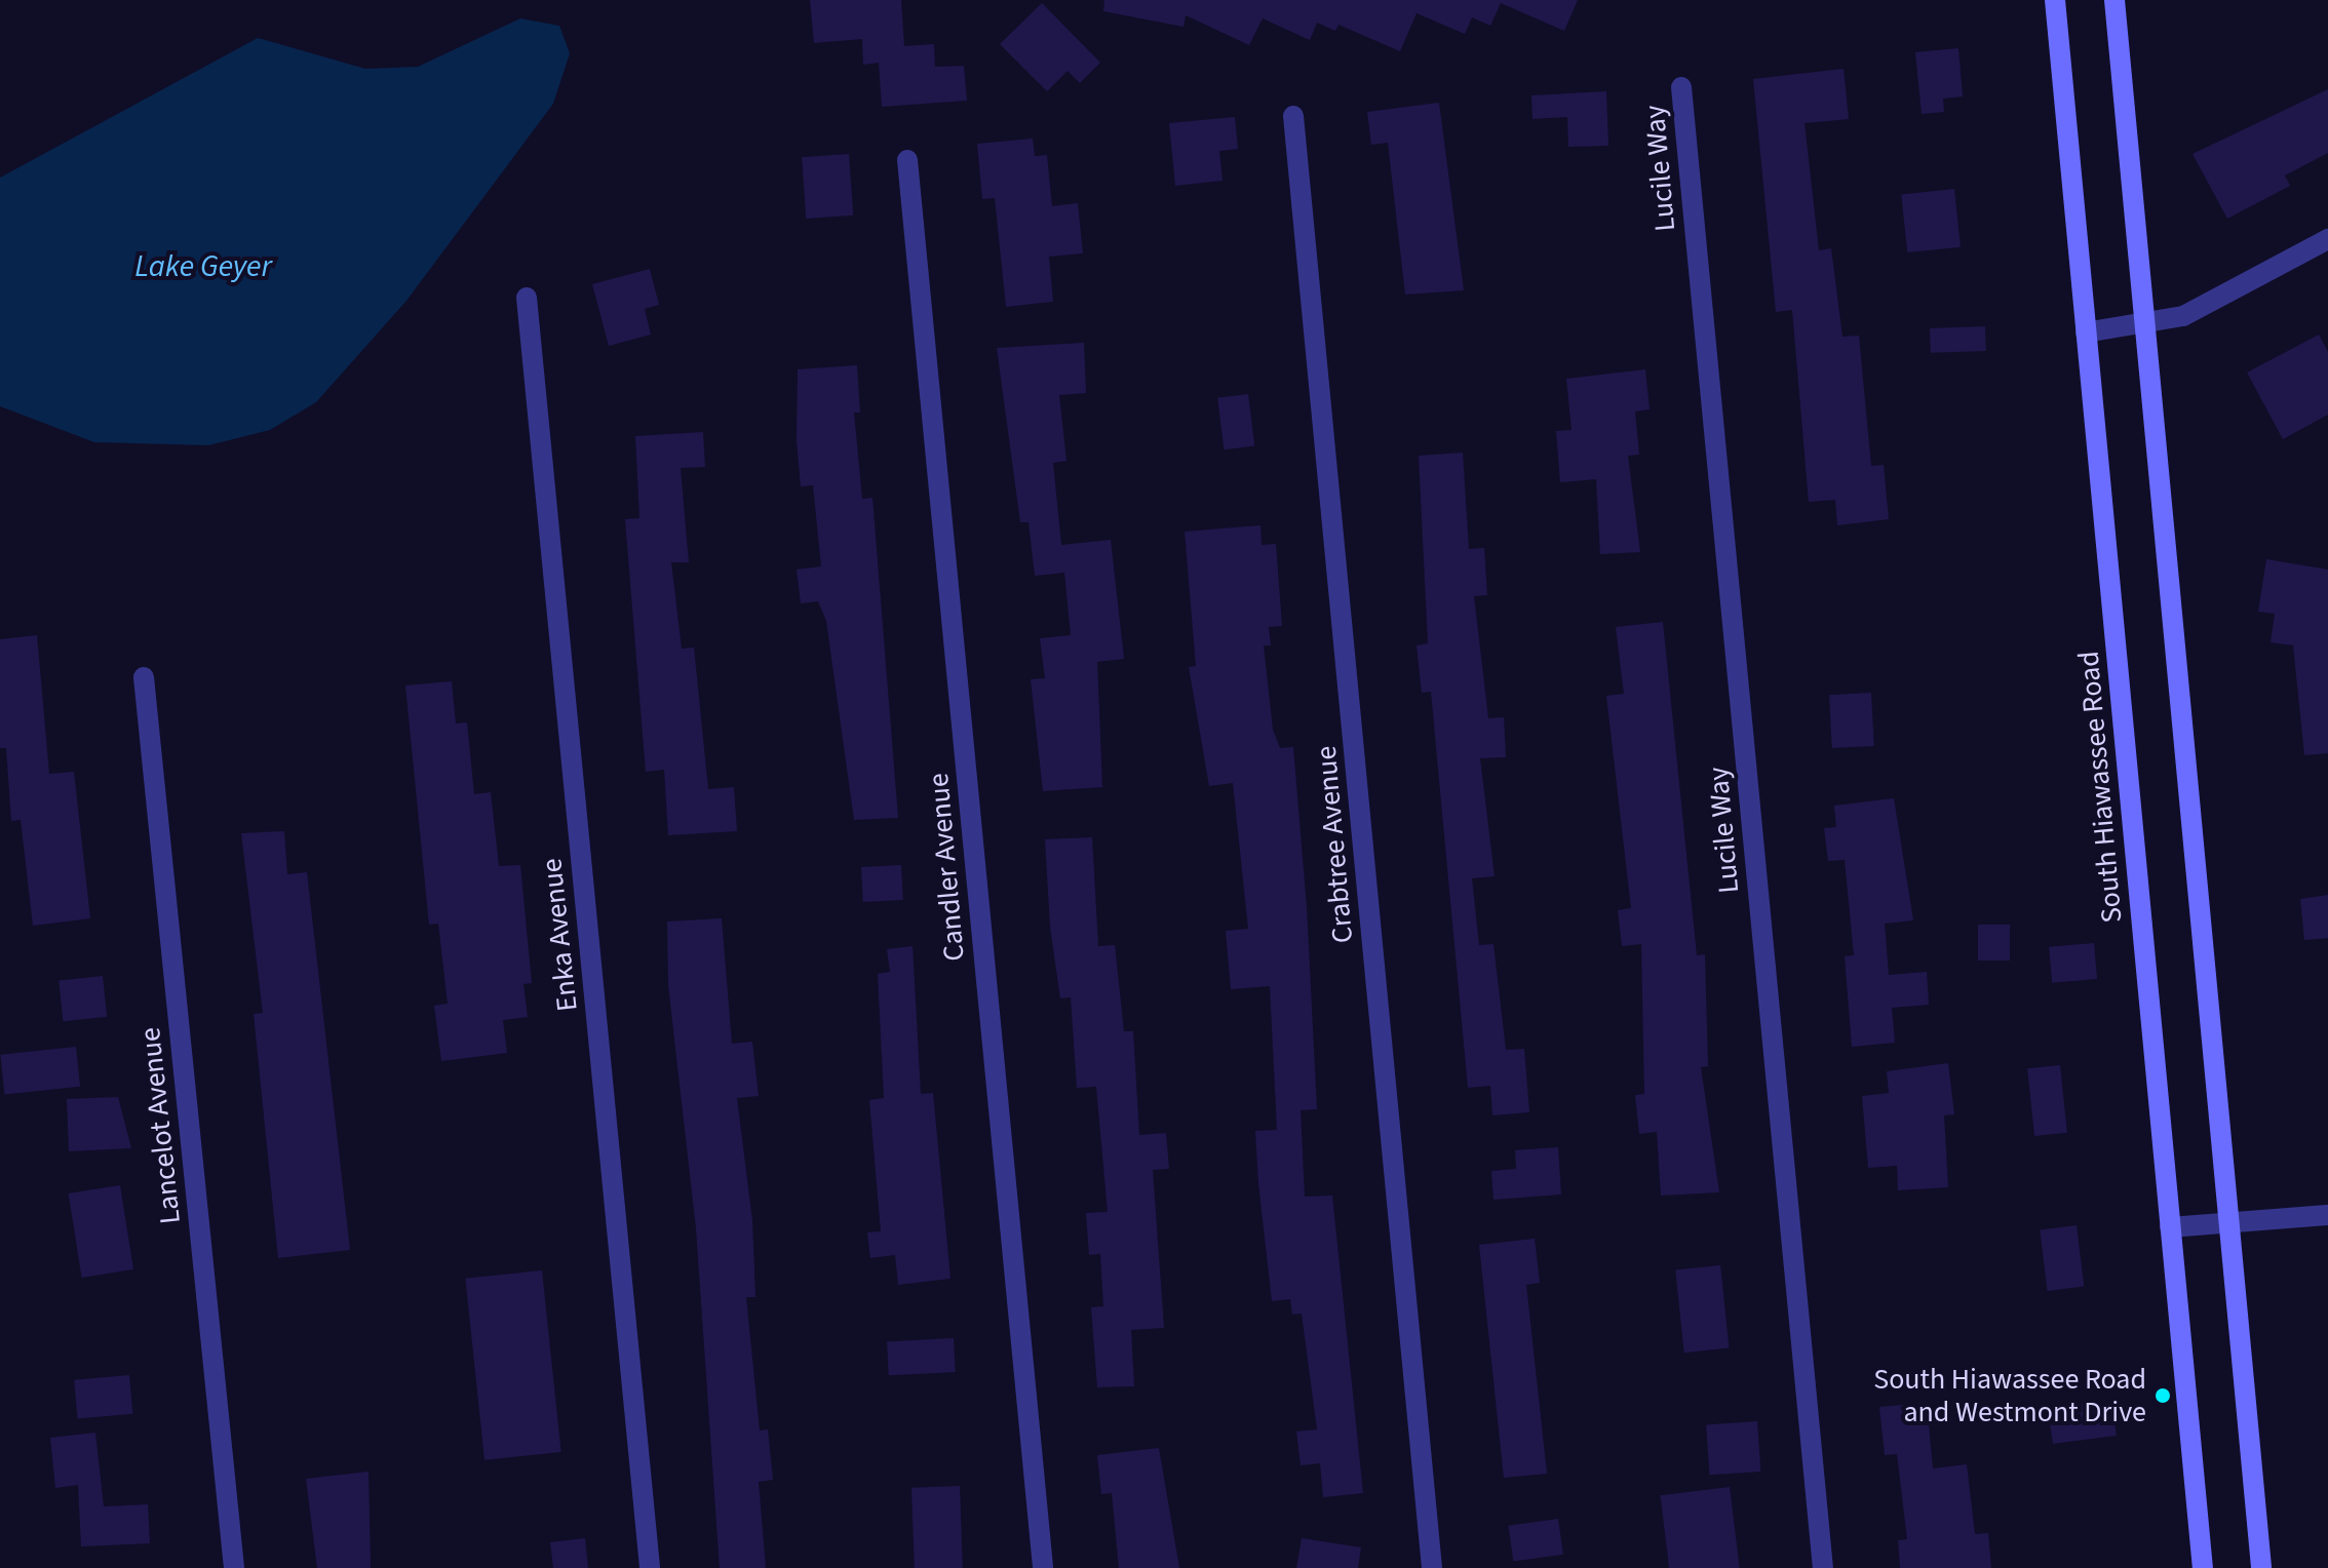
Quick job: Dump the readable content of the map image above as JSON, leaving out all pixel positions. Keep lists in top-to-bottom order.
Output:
{
  "streets": {
    "street": [
      "Lucile Way",
      "South Hiawassee Road",
      "Crabtree Avenue",
      "Candler Avenue",
      "Enka Avenue",
      "Lancelot Avenue"
    ]
  },
  "water": ["Lake Geyer"],
  "places": ["South Hiawassee Road and Westmont Drive"]
}
